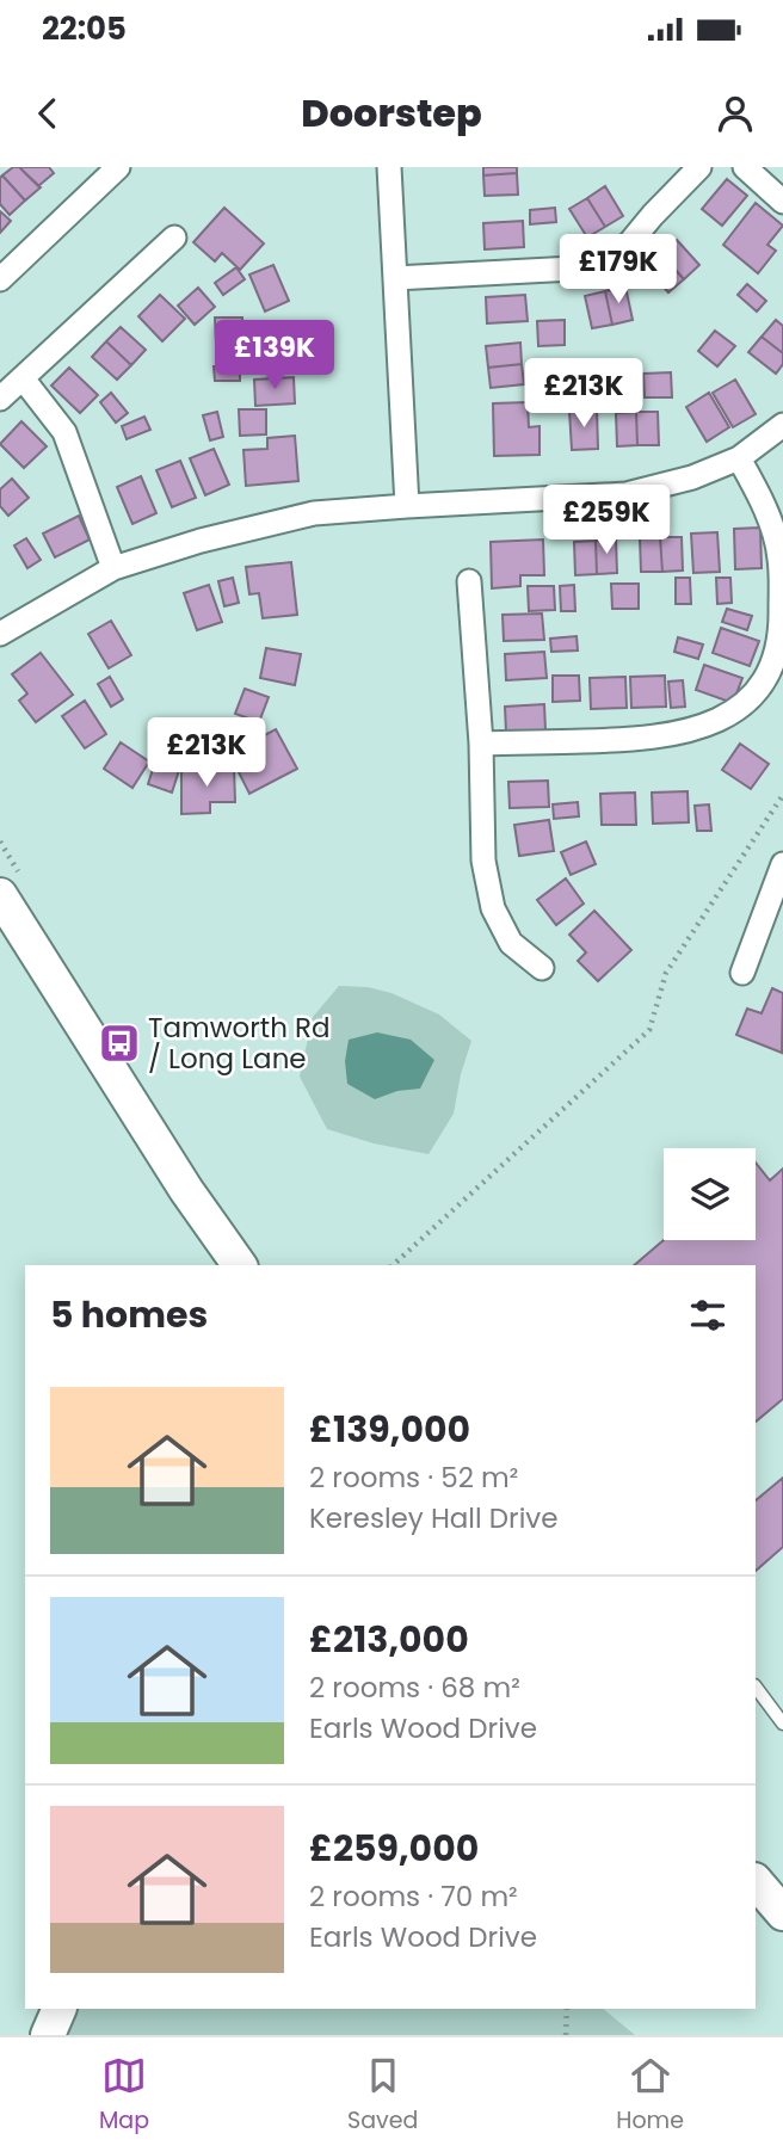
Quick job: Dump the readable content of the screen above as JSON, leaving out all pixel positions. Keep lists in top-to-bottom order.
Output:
{
  "places": {
    "bus stop": ["Tamworth Rd / Long Lane"]
  },
  "page": {
    "status": "22:05",
    "header": "Doorstep",
    "price": [
      "£179K",
      "£139K",
      "£213K",
      "£259K",
      "£213K"
    ],
    "heading": "5 homes",
    "list": [
      {
        "name": "£139,000",
        "note": "2 rooms · 52 m² · Keresley Hall Drive"
      },
      {
        "name": "£213,000",
        "note": "2 rooms · 68 m² · Earls Wood Drive"
      },
      {
        "name": "£259,000",
        "note": "2 rooms · 70 m² · Earls Wood Drive"
      }
    ],
    "tabs": ["Map", "Saved", "Home"]
  }
}
